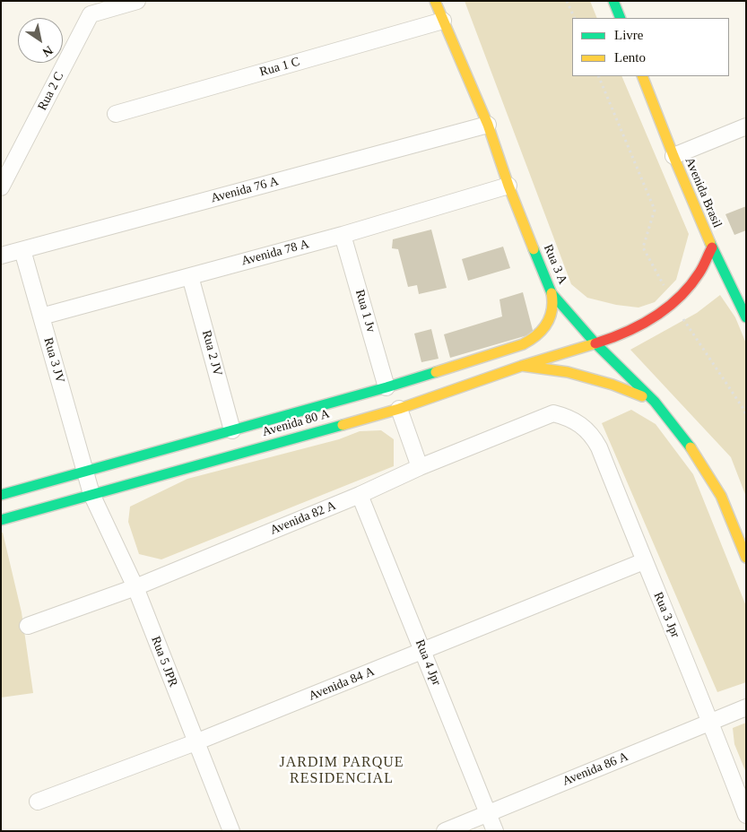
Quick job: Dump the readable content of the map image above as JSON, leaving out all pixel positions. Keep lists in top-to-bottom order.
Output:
{
  "streets": {
    "main road": ["Avenida Brasil", "Rua 3 A", "Avenida 80 A"],
    "street": [
      "Rua 1 C",
      "Rua 2 C",
      "Avenida 76 A",
      "Avenida 78 A",
      "Rua 1 Jv",
      "Rua 2 JV",
      "Rua 3 JV",
      "Avenida 82 A",
      "Rua 3 Jpr",
      "Rua 5 JPR",
      "Rua 4 Jpr",
      "Avenida 84 A",
      "Avenida 86 A"
    ]
  },
  "crossings": [
    ["Rua 1 C", "Rua 3 A"],
    ["Avenida 76 A", "Rua 3 A"],
    ["Avenida 76 A", "Rua 3 JV"],
    ["Avenida Brasil", "Avenida 80 A"],
    ["Avenida 78 A", "Rua 3 A"],
    ["Avenida 78 A", "Rua 1 Jv"],
    ["Avenida 78 A", "Rua 2 JV"],
    ["Avenida 78 A", "Rua 3 JV"],
    ["Rua 3 A", "Avenida 80 A"],
    ["Rua 1 Jv", "Avenida 80 A"],
    ["Rua 2 JV", "Avenida 80 A"],
    ["Rua 3 JV", "Avenida 80 A"],
    ["Rua 3 JV", "Rua 5 JPR"],
    ["Avenida 80 A", "Rua 5 JPR"],
    ["Avenida 82 A", "Rua 3 Jpr"],
    ["Avenida 82 A", "Rua 5 JPR"],
    ["Avenida 82 A", "Rua 4 Jpr"],
    ["Rua 3 Jpr", "Avenida 84 A"],
    ["Rua 3 Jpr", "Avenida 86 A"],
    ["Rua 5 JPR", "Avenida 84 A"],
    ["Rua 4 Jpr", "Avenida 84 A"],
    ["Rua 4 Jpr", "Avenida 86 A"]
  ],
  "districts": ["JARDIM PARQUE RESIDENCIAL"],
  "legend": ["Livre", "Lento"],
  "north": "bottom right"
}
